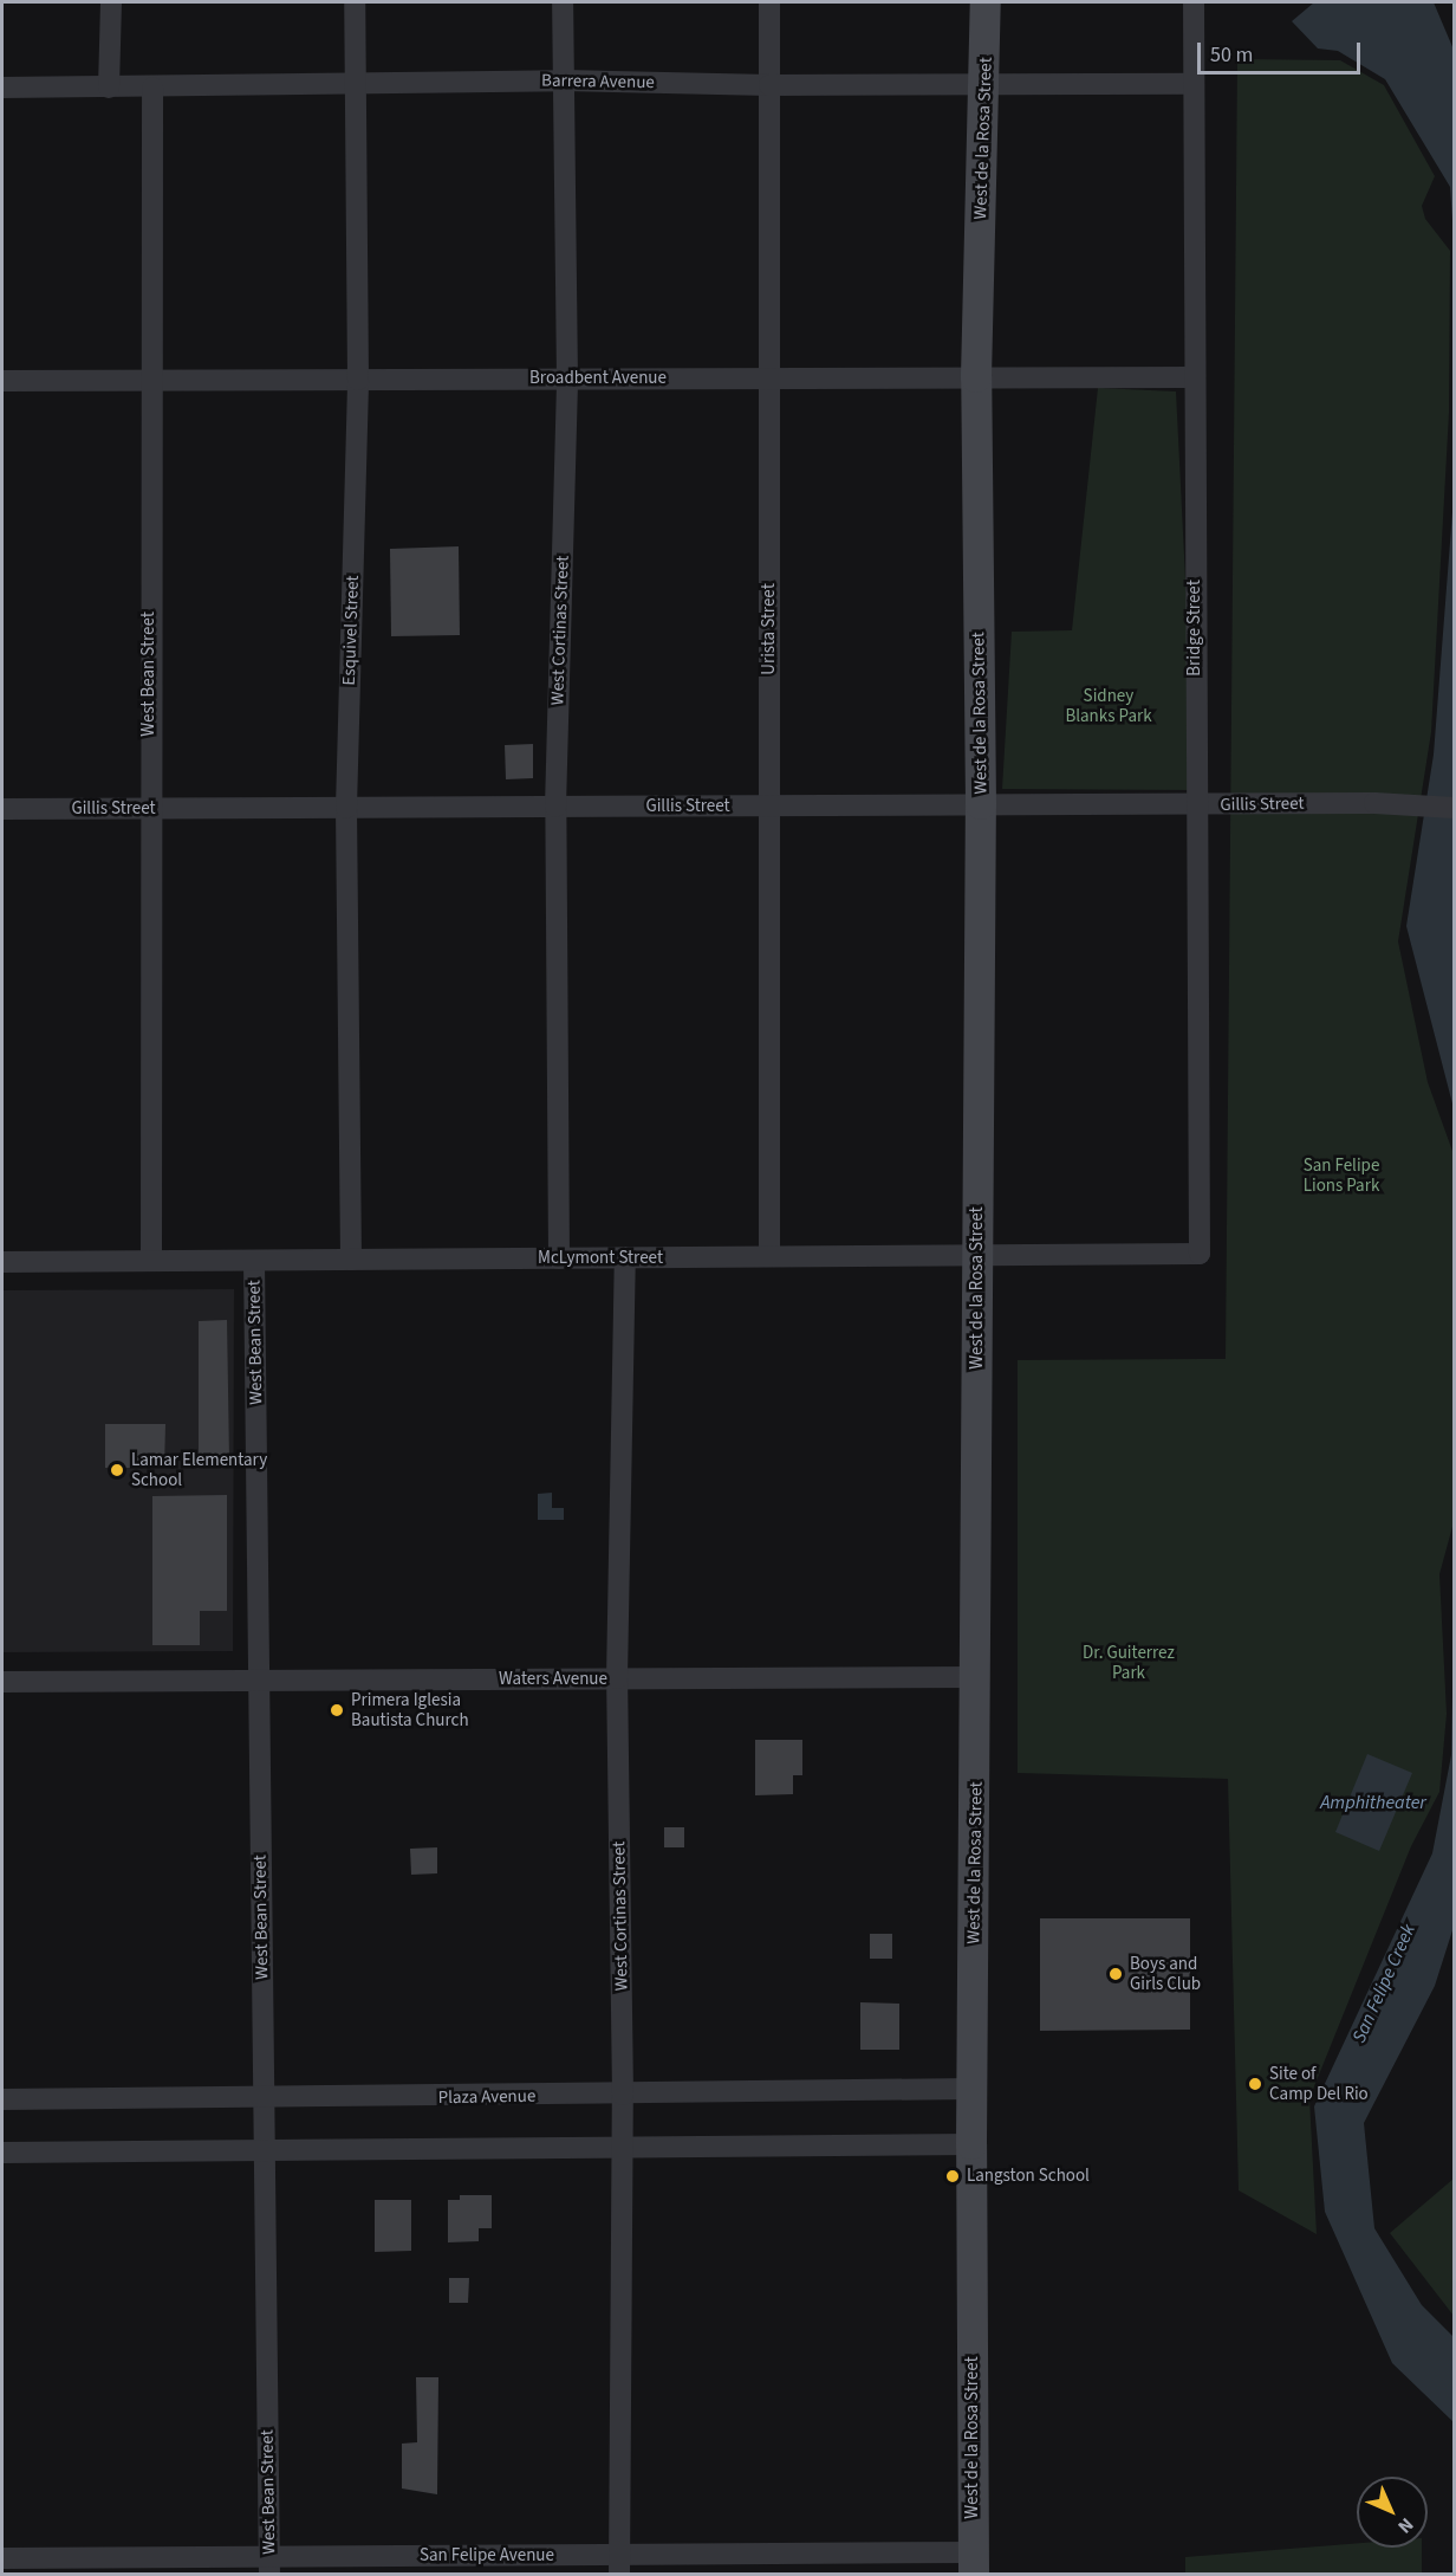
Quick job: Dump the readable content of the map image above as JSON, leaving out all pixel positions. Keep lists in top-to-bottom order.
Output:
{
  "streets": {
    "street": [
      "Barrera Avenue",
      "West de la Rosa Street",
      "Broadbent Avenue",
      "Bridge Street",
      "Urista Street",
      "Esquivel Street",
      "West Cortinas Street",
      "West Bean Street",
      "Gillis Street",
      "McLymont Street",
      "Waters Avenue",
      "Plaza Avenue",
      "San Felipe Avenue"
    ]
  },
  "crossings": [
    ["Barrera Avenue", "West de la Rosa Street"],
    ["Barrera Avenue", "Bridge Street"],
    ["Barrera Avenue", "Urista Street"],
    ["Barrera Avenue", "Esquivel Street"],
    ["Barrera Avenue", "West Cortinas Street"],
    ["Barrera Avenue", "West Bean Street"],
    ["West de la Rosa Street", "Broadbent Avenue"],
    ["West de la Rosa Street", "Gillis Street"],
    ["West de la Rosa Street", "McLymont Street"],
    ["West de la Rosa Street", "Waters Avenue"],
    ["West de la Rosa Street", "Plaza Avenue"],
    ["West de la Rosa Street", "San Felipe Avenue"],
    ["Broadbent Avenue", "Bridge Street"],
    ["Broadbent Avenue", "Urista Street"],
    ["Broadbent Avenue", "Esquivel Street"],
    ["Broadbent Avenue", "West Cortinas Street"],
    ["Broadbent Avenue", "West Bean Street"],
    ["Bridge Street", "Gillis Street"],
    ["Bridge Street", "McLymont Street"],
    ["Urista Street", "Gillis Street"],
    ["Urista Street", "McLymont Street"],
    ["Esquivel Street", "Gillis Street"],
    ["Esquivel Street", "McLymont Street"],
    ["West Cortinas Street", "Gillis Street"],
    ["West Cortinas Street", "McLymont Street"],
    ["West Cortinas Street", "Waters Avenue"],
    ["West Cortinas Street", "Plaza Avenue"],
    ["West Cortinas Street", "San Felipe Avenue"],
    ["West Bean Street", "Gillis Street"],
    ["West Bean Street", "McLymont Street"],
    ["West Bean Street", "Waters Avenue"],
    ["West Bean Street", "Plaza Avenue"],
    ["West Bean Street", "San Felipe Avenue"]
  ],
  "water": ["Amphitheater", "San Felipe Creek"],
  "parks": ["Sidney Blanks Park", "San Felipe Lions Park", "Dr. Guiterrez Park"],
  "places": [
    "Lamar Elementary School",
    "Primera Iglesia Bautista Church",
    "Boys and Girls Club",
    "Site of Camp Del Rio",
    "Langston School"
  ],
  "scale_bar": "50 m",
  "north": "bottom right"
}
